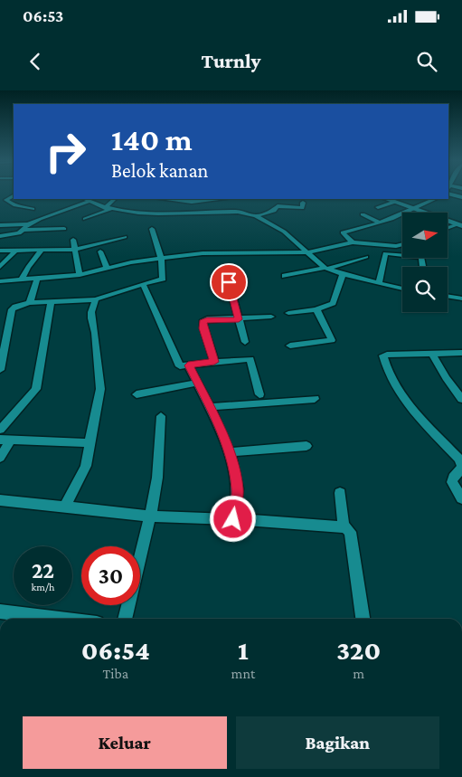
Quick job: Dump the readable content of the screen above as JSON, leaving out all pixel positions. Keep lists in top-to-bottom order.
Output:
{
  "north": "right",
  "page": {
    "status": "06:53",
    "header": "Turnly",
    "turn": ["140 m", "Belok kanan"],
    "speed": "22 km/h",
    "limit": "30",
    "eta": [
      "06:54",
      "Tiba",
      "1",
      "mnt",
      "320",
      "m"
    ],
    "buttons": ["Keluar", "Bagikan"]
  }
}
